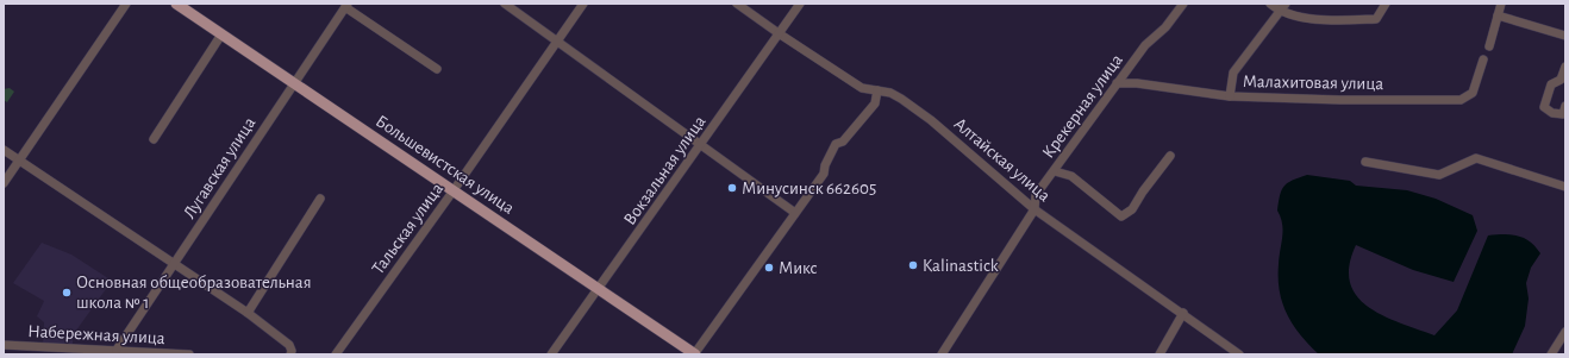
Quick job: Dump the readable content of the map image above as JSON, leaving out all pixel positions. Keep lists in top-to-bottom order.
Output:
{
  "streets": {
    "main road": ["Большевистская улица"],
    "street": [
      "Малахитовая улица",
      "Крекерная улица",
      "Алтайская улица",
      "Лугавская улица",
      "Вокзальная улица",
      "Тальская улица",
      "Набережная улица"
    ]
  },
  "crossings": [
    ["Малахитовая улица", "Крекерная улица"],
    ["Крекерная улица", "Алтайская улица"],
    ["Алтайская улица", "Вокзальная улица"],
    ["Большевистская улица", "Лугавская улица"],
    ["Большевистская улица", "Вокзальная улица"],
    ["Большевистская улица", "Тальская улица"],
    ["Лугавская улица", "Набережная улица"]
  ],
  "places": [
    "Минусинск 662605",
    "Kalinastick",
    "Микс",
    "Основная общеобразовательная школа № 1"
  ]
}
